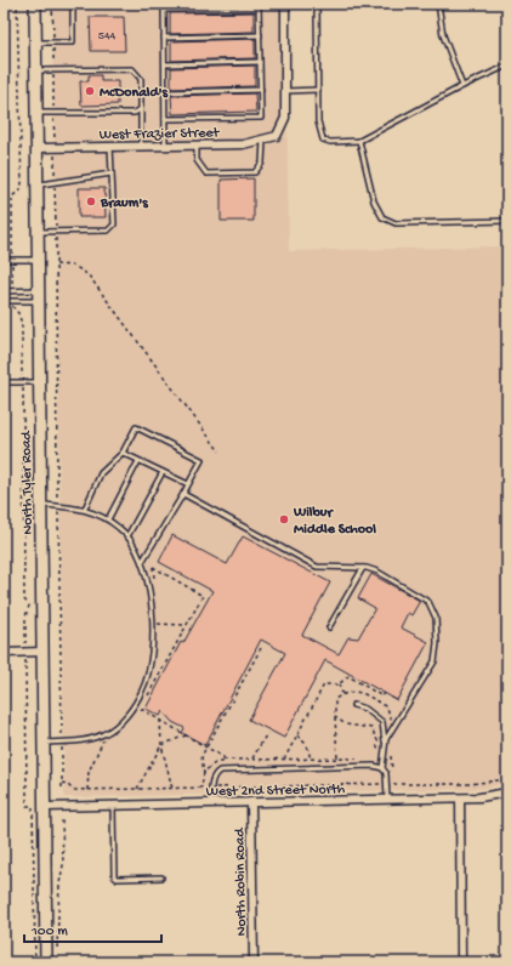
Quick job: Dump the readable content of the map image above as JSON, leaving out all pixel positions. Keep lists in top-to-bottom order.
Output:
{
  "streets": {
    "main road": ["North Tyler Road"],
    "street": ["West Frazier Street", "West 2nd Street North", "North Robin Road"]
  },
  "crossings": [
    ["West Frazier Street", "North Tyler Road"],
    ["North Tyler Road", "West 2nd Street North"],
    ["West 2nd Street North", "North Robin Road"]
  ],
  "places": ["McDonald's", "Braum's", "Wilbur Middle School"],
  "house_numbers": ["544"],
  "scale_bar": "100 m"
}
